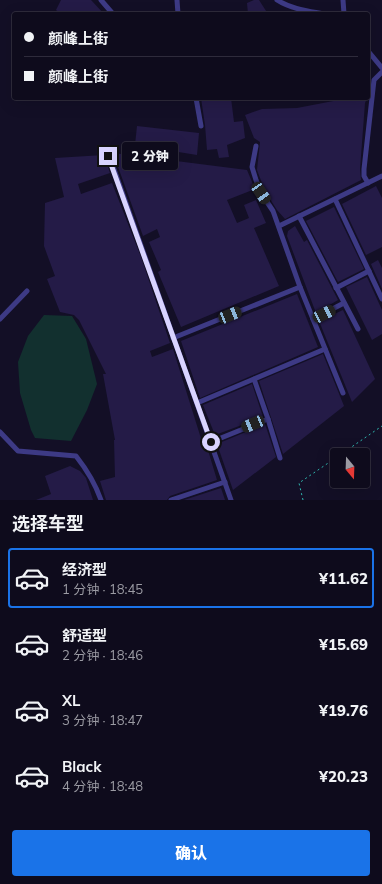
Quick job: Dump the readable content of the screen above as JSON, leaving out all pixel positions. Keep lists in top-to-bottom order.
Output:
{
  "north": "bottom",
  "page": {
    "banner": ["颜峰上街", "颜峰上街"],
    "bubble": "2 分钟",
    "heading": "选择车型",
    "list": [
      {
        "name": "经济型",
        "note": "1 分钟 · 18:45",
        "value": "¥11.62"
      },
      {
        "name": "舒适型",
        "note": "2 分钟 · 18:46",
        "value": "¥15.69"
      },
      {
        "name": "XL",
        "note": "3 分钟 · 18:47",
        "value": "¥19.76"
      },
      {
        "name": "Black",
        "note": "4 分钟 · 18:48",
        "value": "¥20.23"
      }
    ],
    "buttons": "确认"
  }
}
